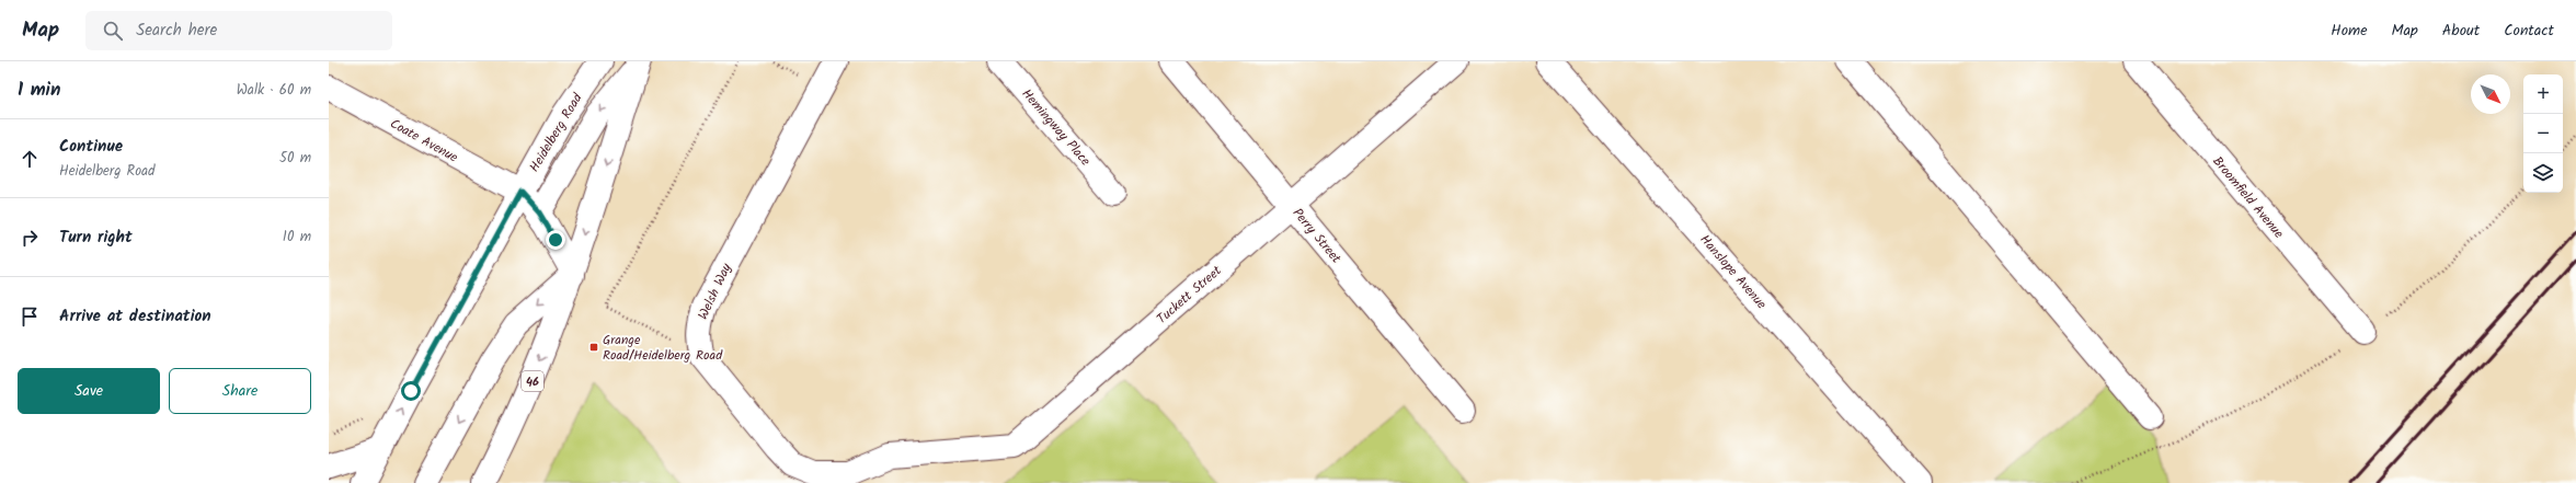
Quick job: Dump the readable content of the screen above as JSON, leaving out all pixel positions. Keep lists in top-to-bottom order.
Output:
{
  "streets": {
    "street": [
      "Hemingway Place",
      "Heidelberg Road",
      "Coate Avenue",
      "Broomfield Avenue",
      "Perry Street",
      "Hanslope Avenue",
      "Welsh Way",
      "Tuckett Street",
      "46"
    ]
  },
  "crossings": [
    ["Heidelberg Road", "Coate Avenue"],
    ["Coate Avenue", "46"],
    ["Perry Street", "Tuckett Street"],
    ["Welsh Way", "Tuckett Street"]
  ],
  "places": {
    "transit": ["Grange Road/Heidelberg Road"]
  },
  "north": "bottom right",
  "page": {
    "header": "Map",
    "search": "Search here",
    "nav": [
      "Home",
      "Map",
      "About",
      "Contact"
    ],
    "heading": ["1 min", "Walk · 60 m"],
    "map_buttons": ["+", "−"],
    "list": [
      ["Continue", "Heidelberg Road", "50 m"],
      ["Turn right", "10 m"],
      "Arrive at destination"
    ],
    "buttons": ["Save", "Share"]
  }
}
